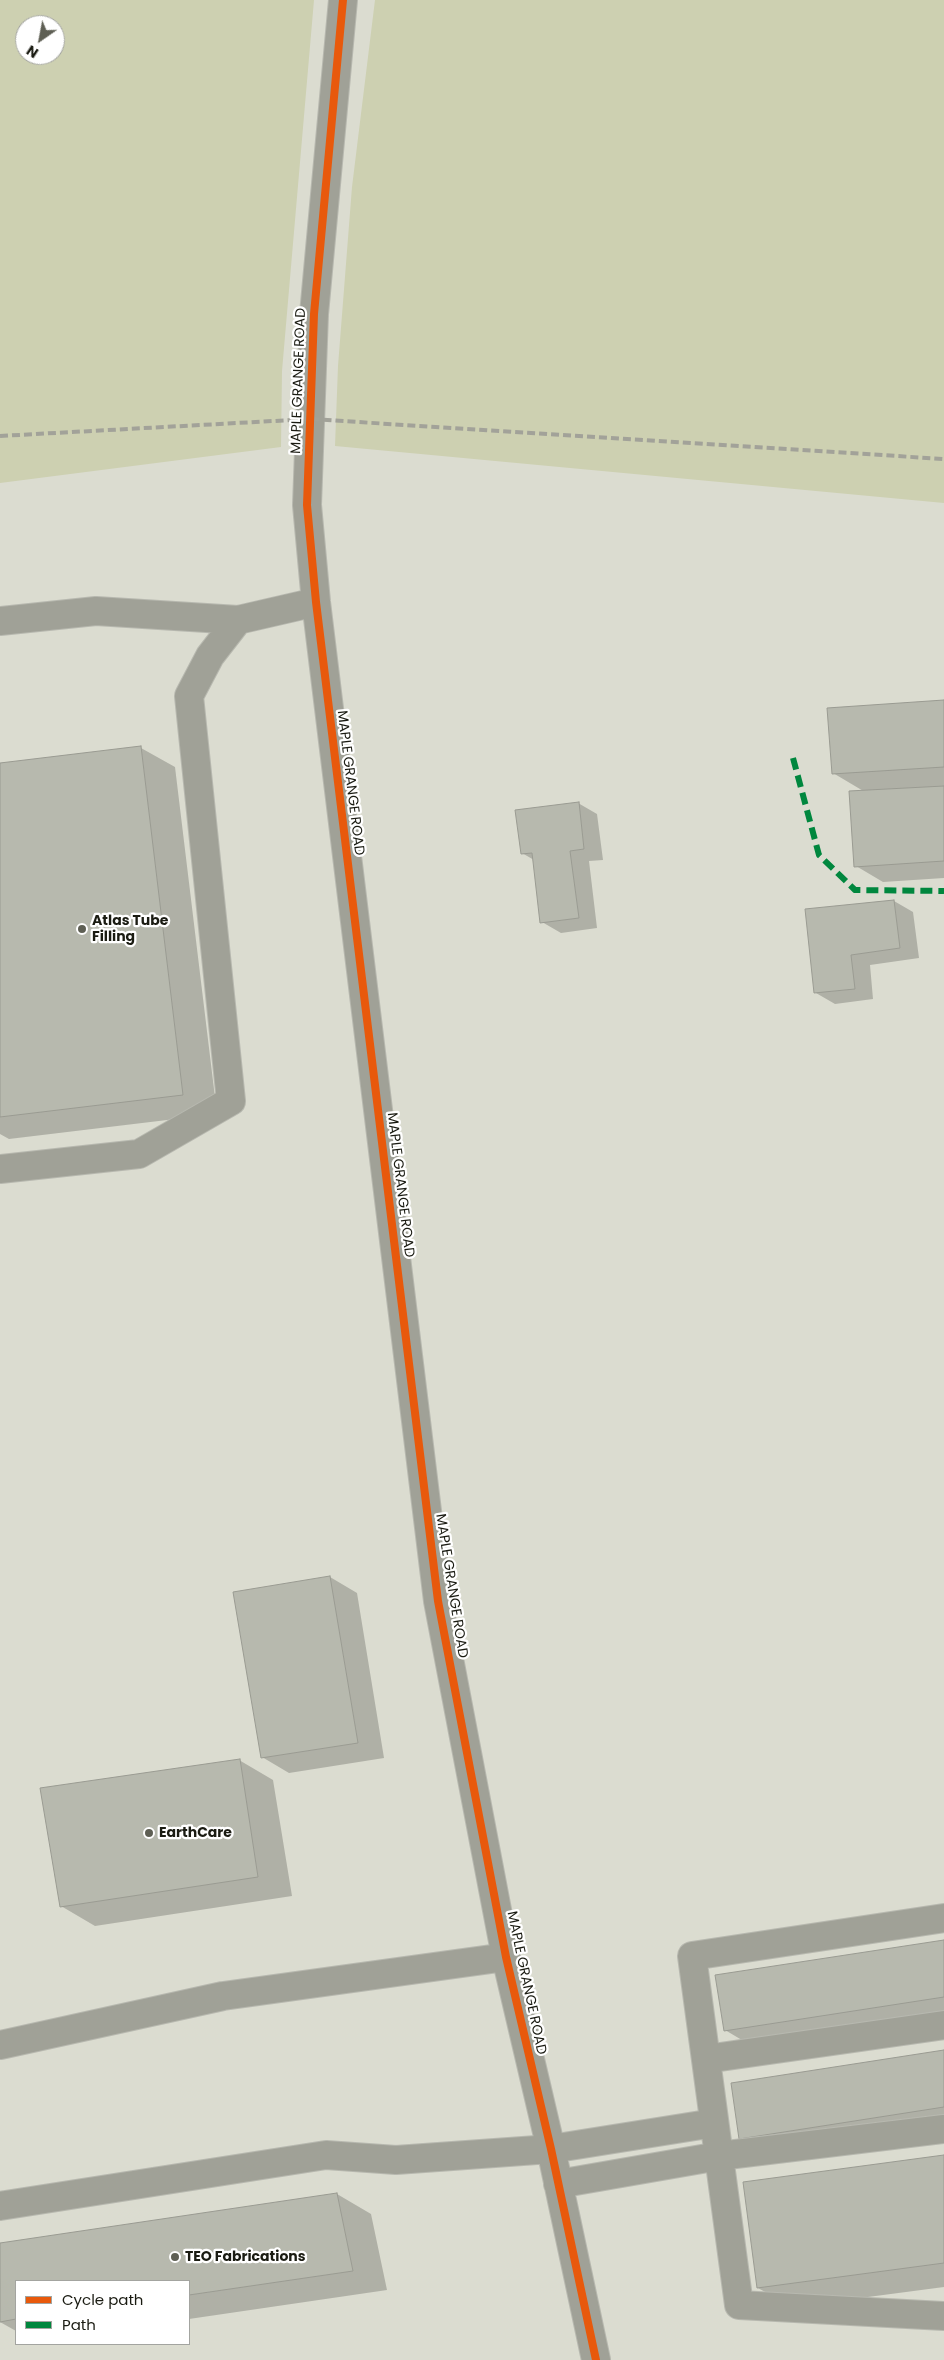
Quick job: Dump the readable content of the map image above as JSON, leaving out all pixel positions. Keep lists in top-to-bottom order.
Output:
{
  "streets": {
    "street": ["MAPLE GRANGE ROAD"]
  },
  "places": ["Atlas Tube Filling", "EarthCare", "TEO Fabrications"],
  "legend": ["Cycle path", "Path"],
  "north": "bottom left"
}
